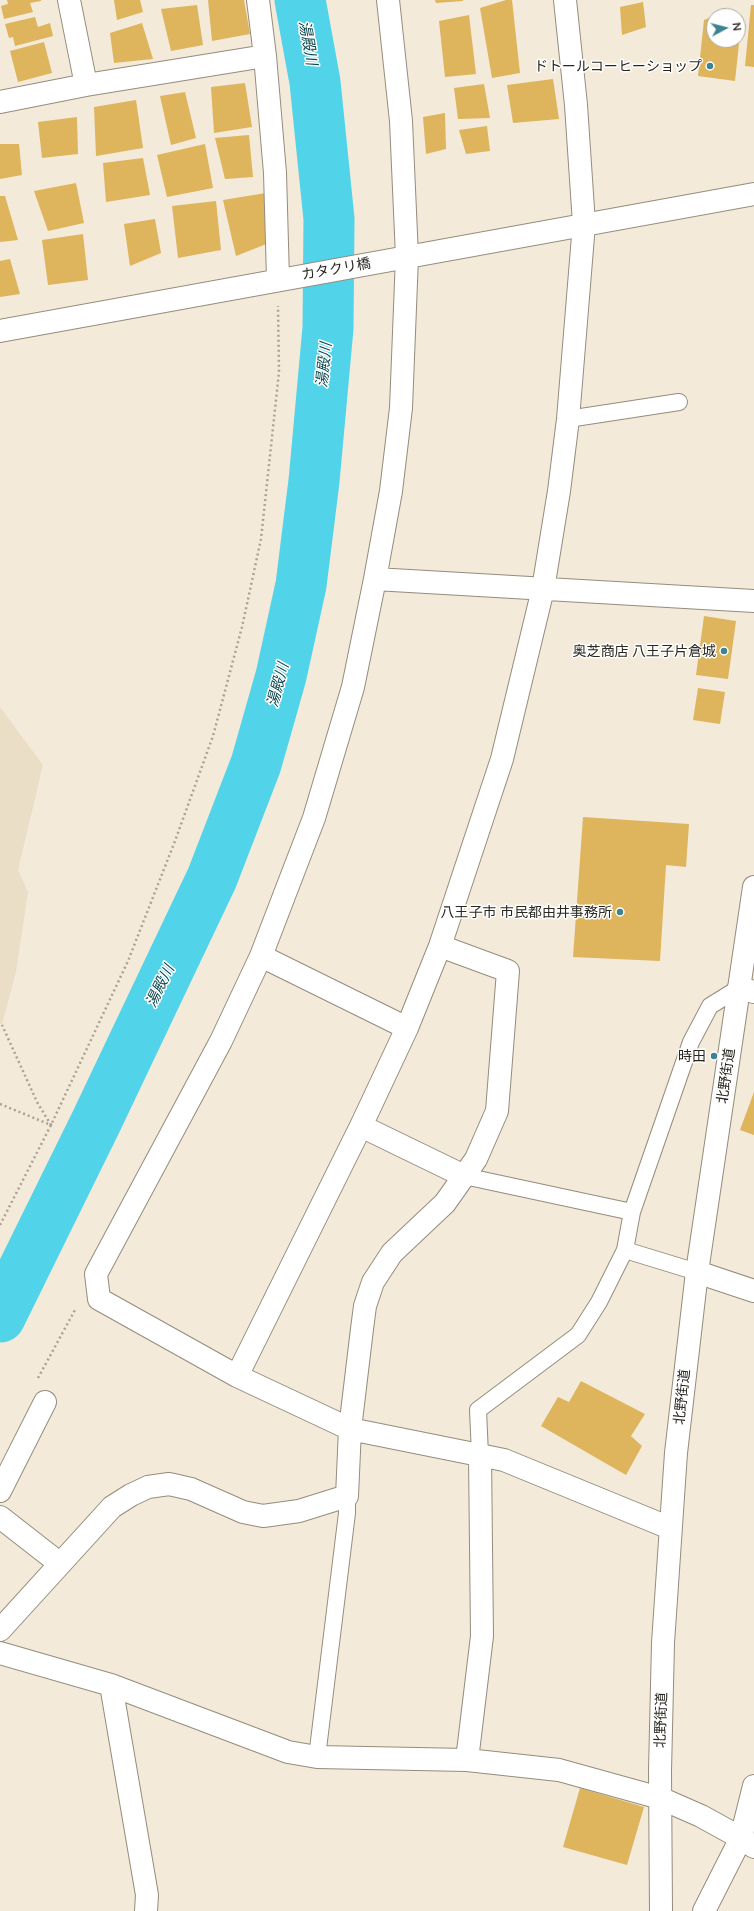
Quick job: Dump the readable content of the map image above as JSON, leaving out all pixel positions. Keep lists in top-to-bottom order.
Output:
{
  "streets": {
    "street": ["カタクリ橋", "北野街道"]
  },
  "water": ["湯殿川"],
  "places": [
    "ドトールコーヒーショップ",
    "奥芝商店 八王子片倉城",
    "八王子市 市民都由井事務所",
    "時田"
  ],
  "north": "right"
}
